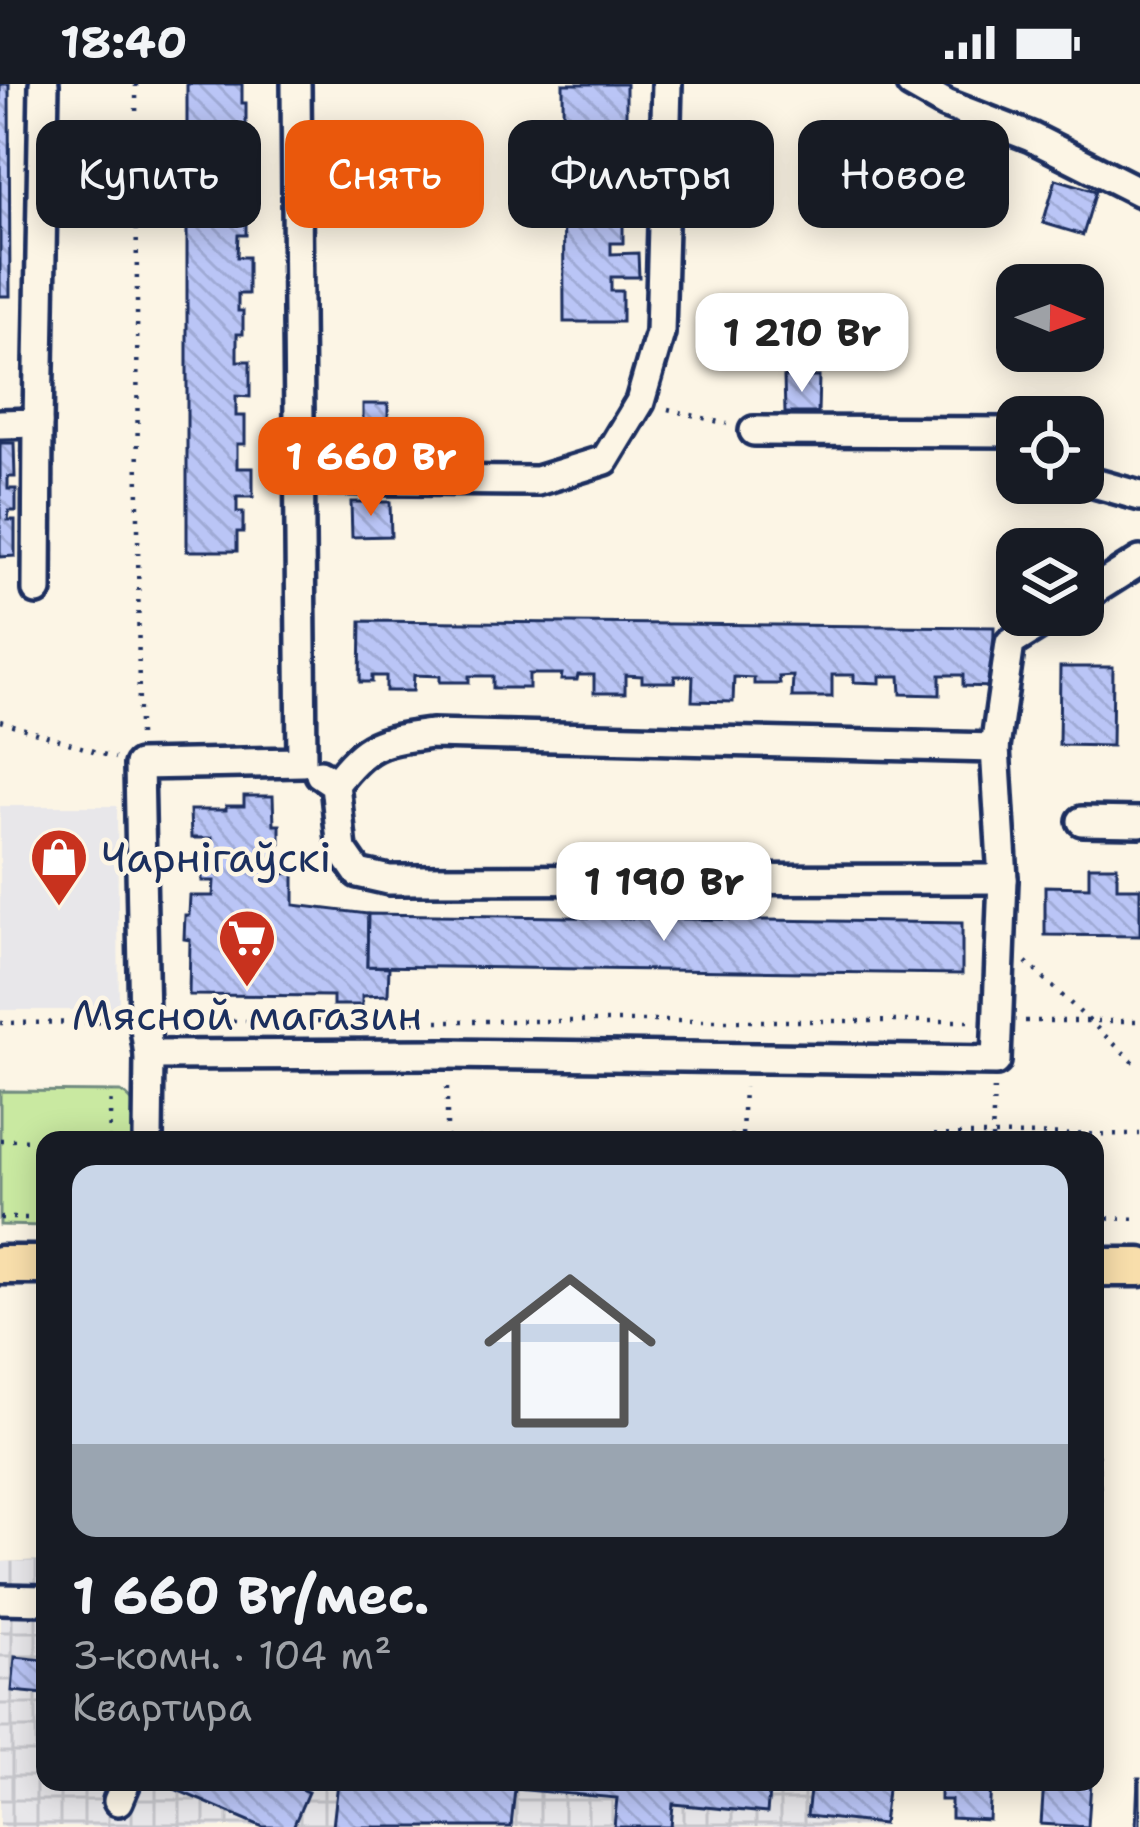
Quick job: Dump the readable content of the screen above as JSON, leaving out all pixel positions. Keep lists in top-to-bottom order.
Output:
{
  "places": {
    "shop": ["Чарнігаўскі"],
    "supermarket": ["Мясной магазин"]
  },
  "north": "right",
  "page": {
    "status": "18:40",
    "chip": [
      "Купить",
      "Снять",
      "Фильтры",
      "Новое"
    ],
    "price": ["1 210 Br", "1 660 Br", "1 190 Br"],
    "list": [
      {
        "name": "1 660 Br/мес.",
        "note": "3-комн. · 104 m² · Квартира"
      }
    ]
  }
}
